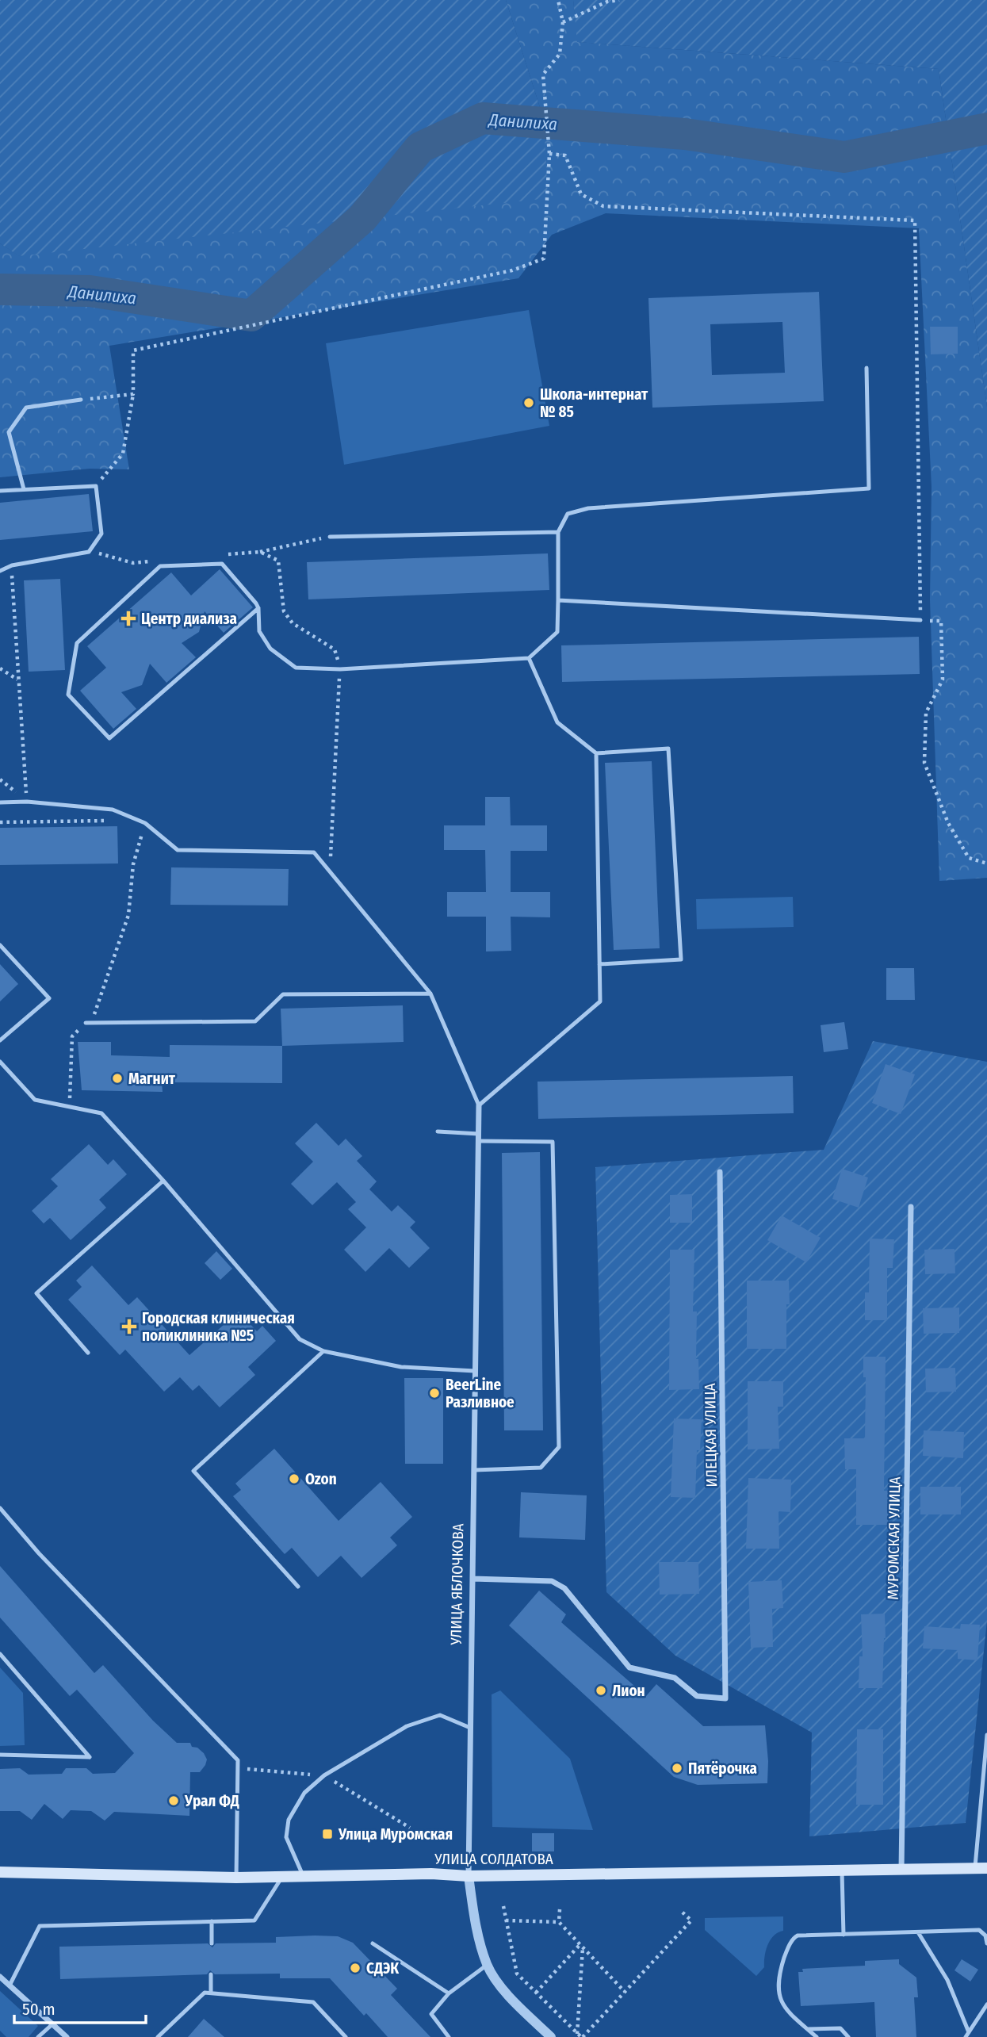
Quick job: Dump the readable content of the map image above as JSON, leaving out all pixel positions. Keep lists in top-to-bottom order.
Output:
{
  "streets": {
    "main road": ["УЛИЦА СОЛДАТОВА"],
    "street": ["ИЛЕЦКАЯ УЛИЦА", "МУРОМСКАЯ УЛИЦА", "УЛИЦА ЯБЛОЧКОВА"]
  },
  "crossings": [
    ["ИЛЕЦКАЯ УЛИЦА", "УЛИЦА ЯБЛОЧКОВА"],
    ["МУРОМСКАЯ УЛИЦА", "УЛИЦА СОЛДАТОВА"],
    ["УЛИЦА ЯБЛОЧКОВА", "УЛИЦА СОЛДАТОВА"]
  ],
  "water": ["Данилиха"],
  "places": {
    "other": [
      "Школа-интернат № 85",
      "Магнит",
      "BeerLine Разливное",
      "Ozon",
      "Лион",
      "Пятёрочка",
      "Урал ФД",
      "СДЭК"
    ],
    "health": ["Центр диализа", "Городская клиническая поликлиника №5"],
    "transit": ["Улица Муромская"]
  },
  "scale_bar": "50 m"
}
